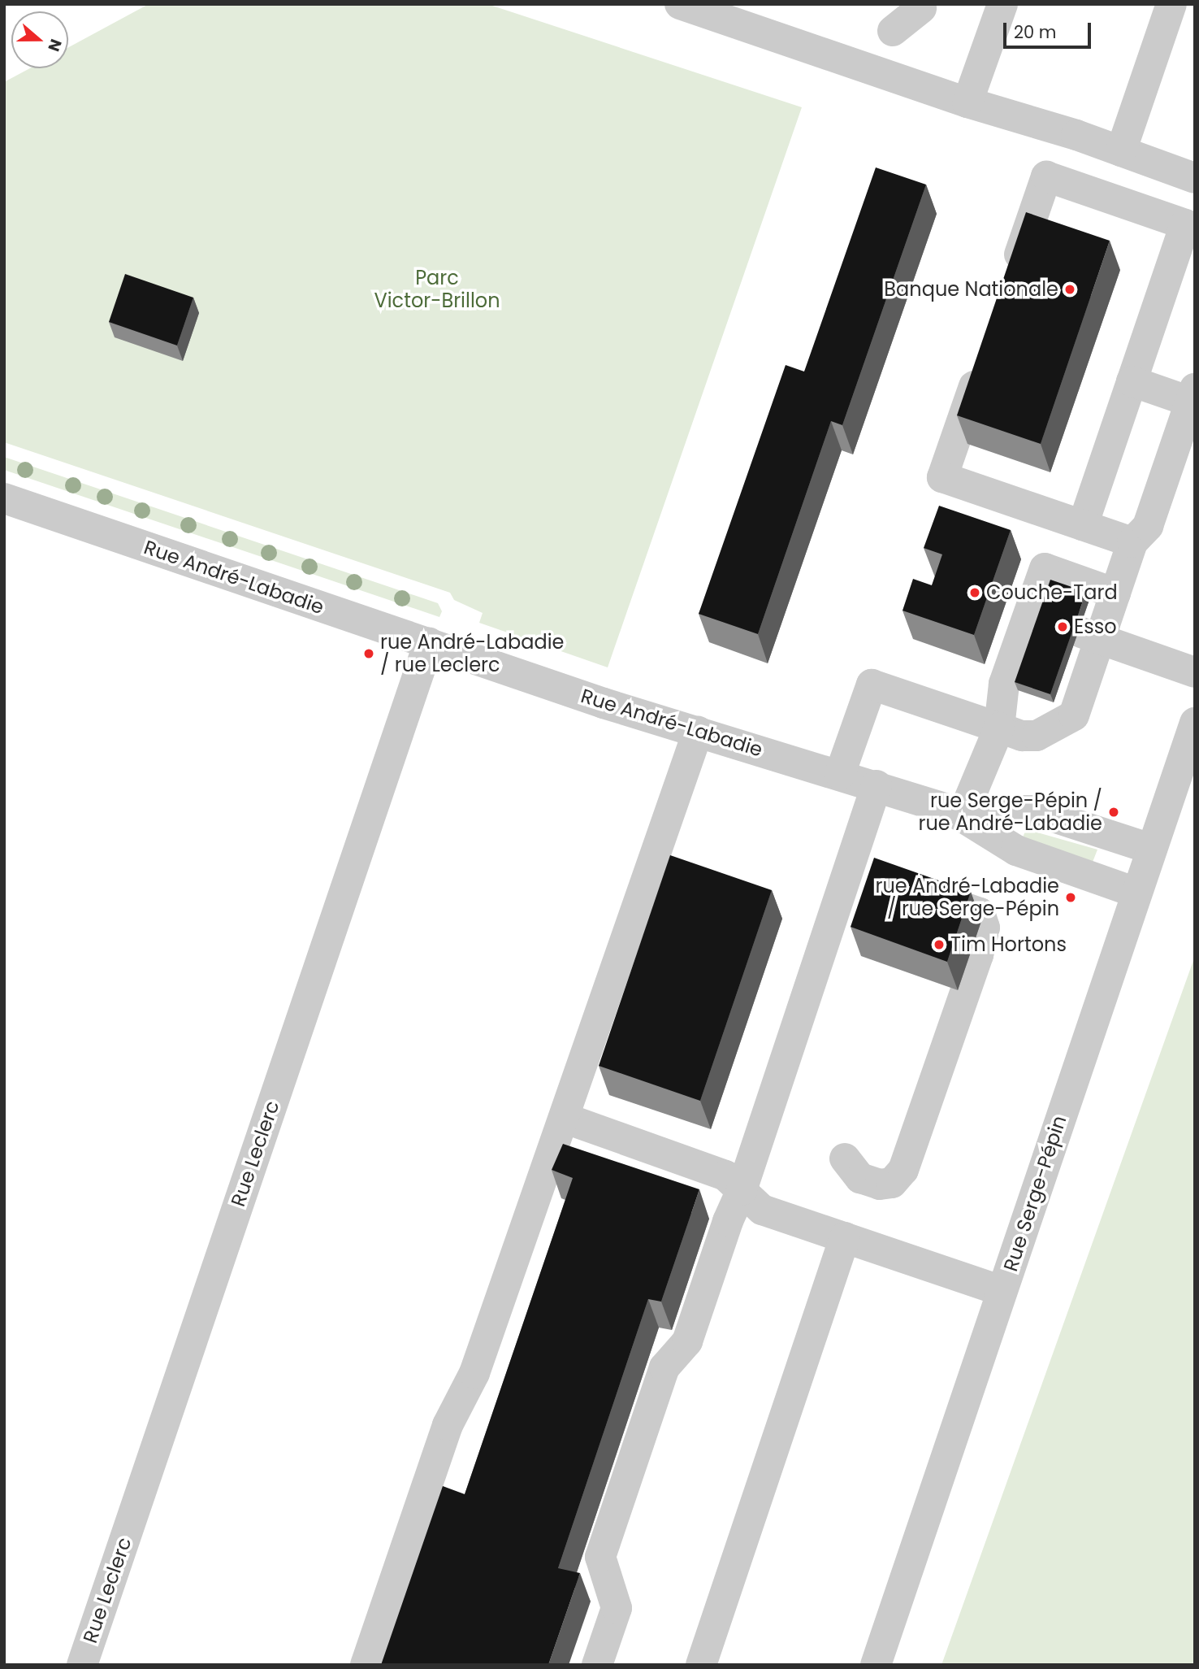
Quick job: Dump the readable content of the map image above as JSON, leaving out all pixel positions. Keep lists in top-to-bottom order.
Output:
{
  "streets": {
    "street": ["Rue André-Labadie", "Rue Leclerc", "Rue Serge-Pépin"]
  },
  "crossings": [
    ["Rue André-Labadie", "Rue Leclerc"],
    ["Rue André-Labadie", "Rue Serge-Pépin"]
  ],
  "parks": ["Parc Victor-Brillon"],
  "places": [
    "Banque Nationale",
    "Couche-Tard",
    "Esso",
    "rue André-Labadie / rue Leclerc",
    "rue Serge-Pépin / rue André-Labadie",
    "rue André-Labadie / rue Serge-Pépin",
    "Tim Hortons"
  ],
  "scale_bar": "20 m",
  "north": "right"
}
